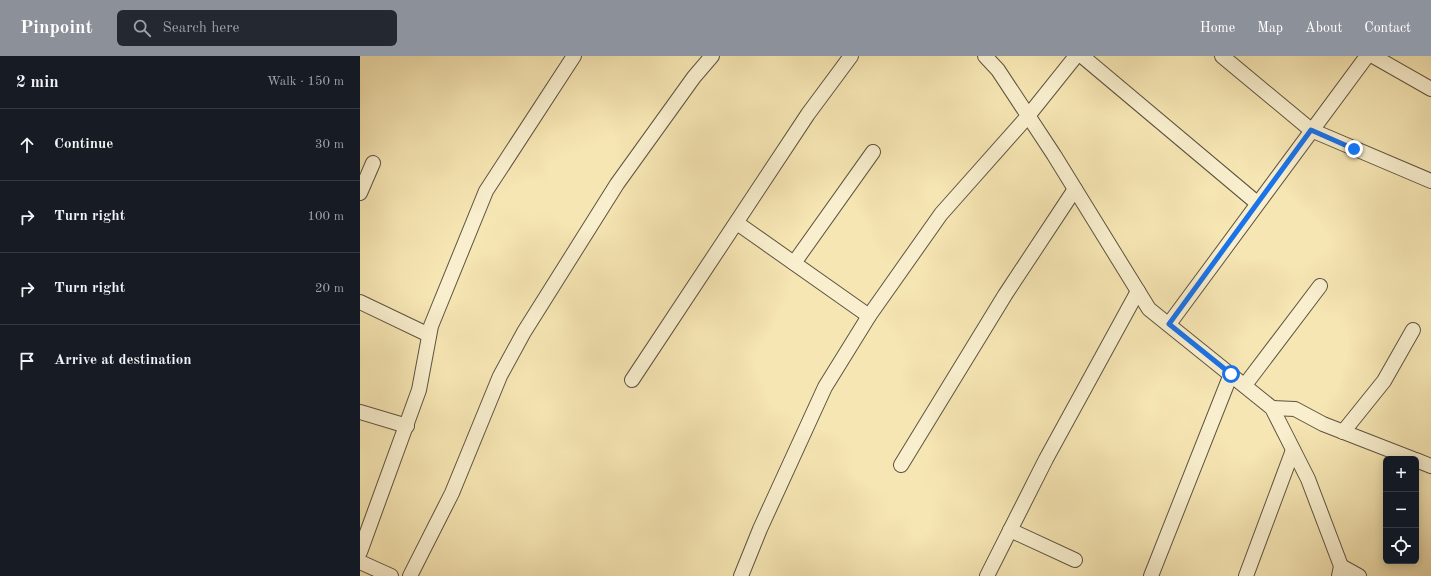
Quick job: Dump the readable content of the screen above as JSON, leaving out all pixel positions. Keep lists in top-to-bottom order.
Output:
{
  "page": {
    "header": "Pinpoint",
    "search": "Search here",
    "nav": [
      "Home",
      "Map",
      "About",
      "Contact"
    ],
    "heading": ["2 min", "Walk · 150 m"],
    "list": [
      ["Continue", "30 m"],
      ["Turn right", "100 m"],
      ["Turn right", "20 m"],
      "Arrive at destination"
    ],
    "map_buttons": ["+", "−"]
  }
}
